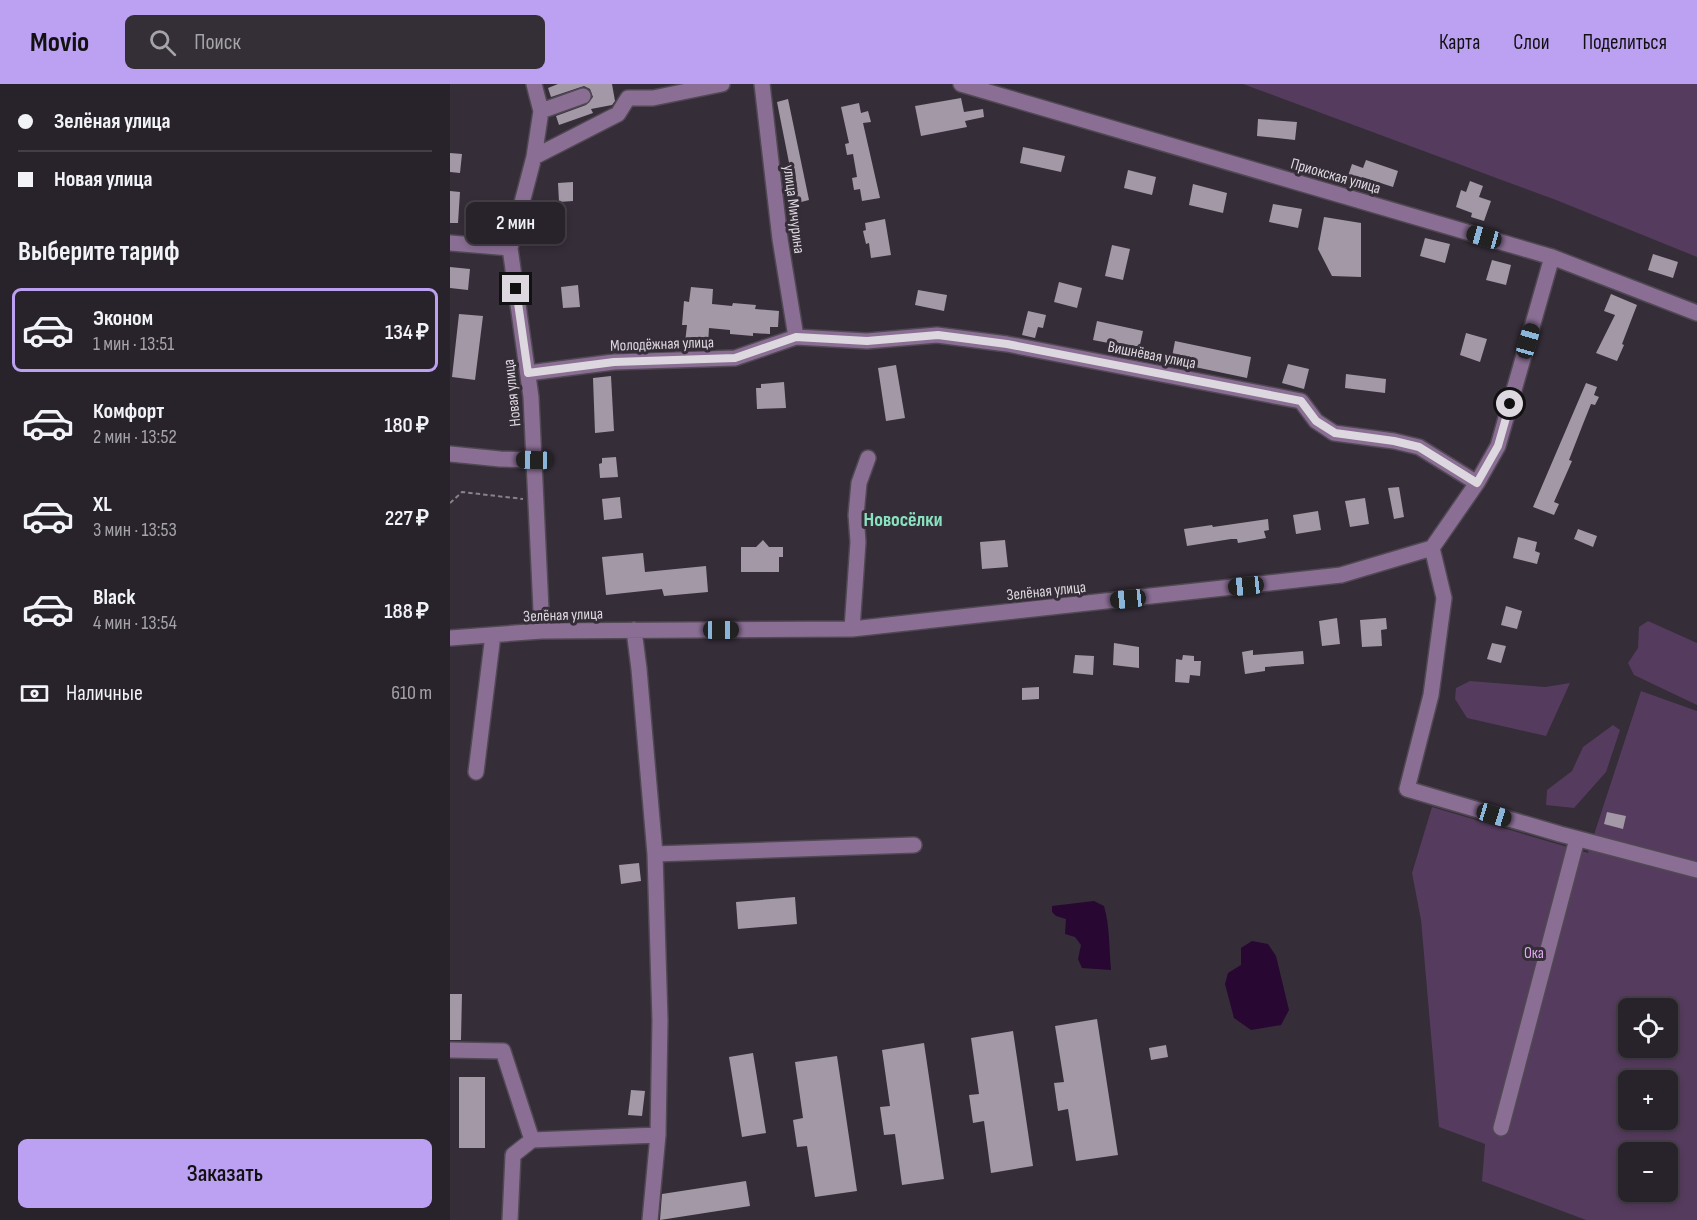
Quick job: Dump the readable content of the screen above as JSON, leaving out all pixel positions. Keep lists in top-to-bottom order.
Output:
{
  "streets": {
    "street": [
      "Приокская улица",
      "улица Мичурина",
      "Молодёжная улица",
      "Вишнёвая улица",
      "Новая улица",
      "Зелёная улица"
    ]
  },
  "crossings": [
    ["улица Мичурина", "Молодёжная улица"],
    ["улица Мичурина", "Вишнёвая улица"],
    ["Молодёжная улица", "Вишнёвая улица"],
    ["Молодёжная улица", "Новая улица"],
    ["Новая улица", "Зелёная улица"]
  ],
  "districts": ["Новосёлки"],
  "parks": ["Ока"],
  "page": {
    "header": "Movio",
    "search": "Поиск",
    "nav": ["Карта", "Слои", "Поделиться"],
    "banner": ["Зелёная улица", "Новая улица"],
    "bubble": "2 мин",
    "heading": "Выберите тариф",
    "list": [
      {
        "name": "Эконом",
        "note": "1 мин · 13:51",
        "value": "134 ₽"
      },
      {
        "name": "Комфорт",
        "note": "2 мин · 13:52",
        "value": "180 ₽"
      },
      {
        "name": "XL",
        "note": "3 мин · 13:53",
        "value": "227 ₽"
      },
      {
        "name": "Black",
        "note": "4 мин · 13:54",
        "value": "188 ₽"
      }
    ],
    "pay": ["Наличные", "610 m"],
    "map_buttons": ["+", "−"],
    "buttons": "Заказать"
  }
}
